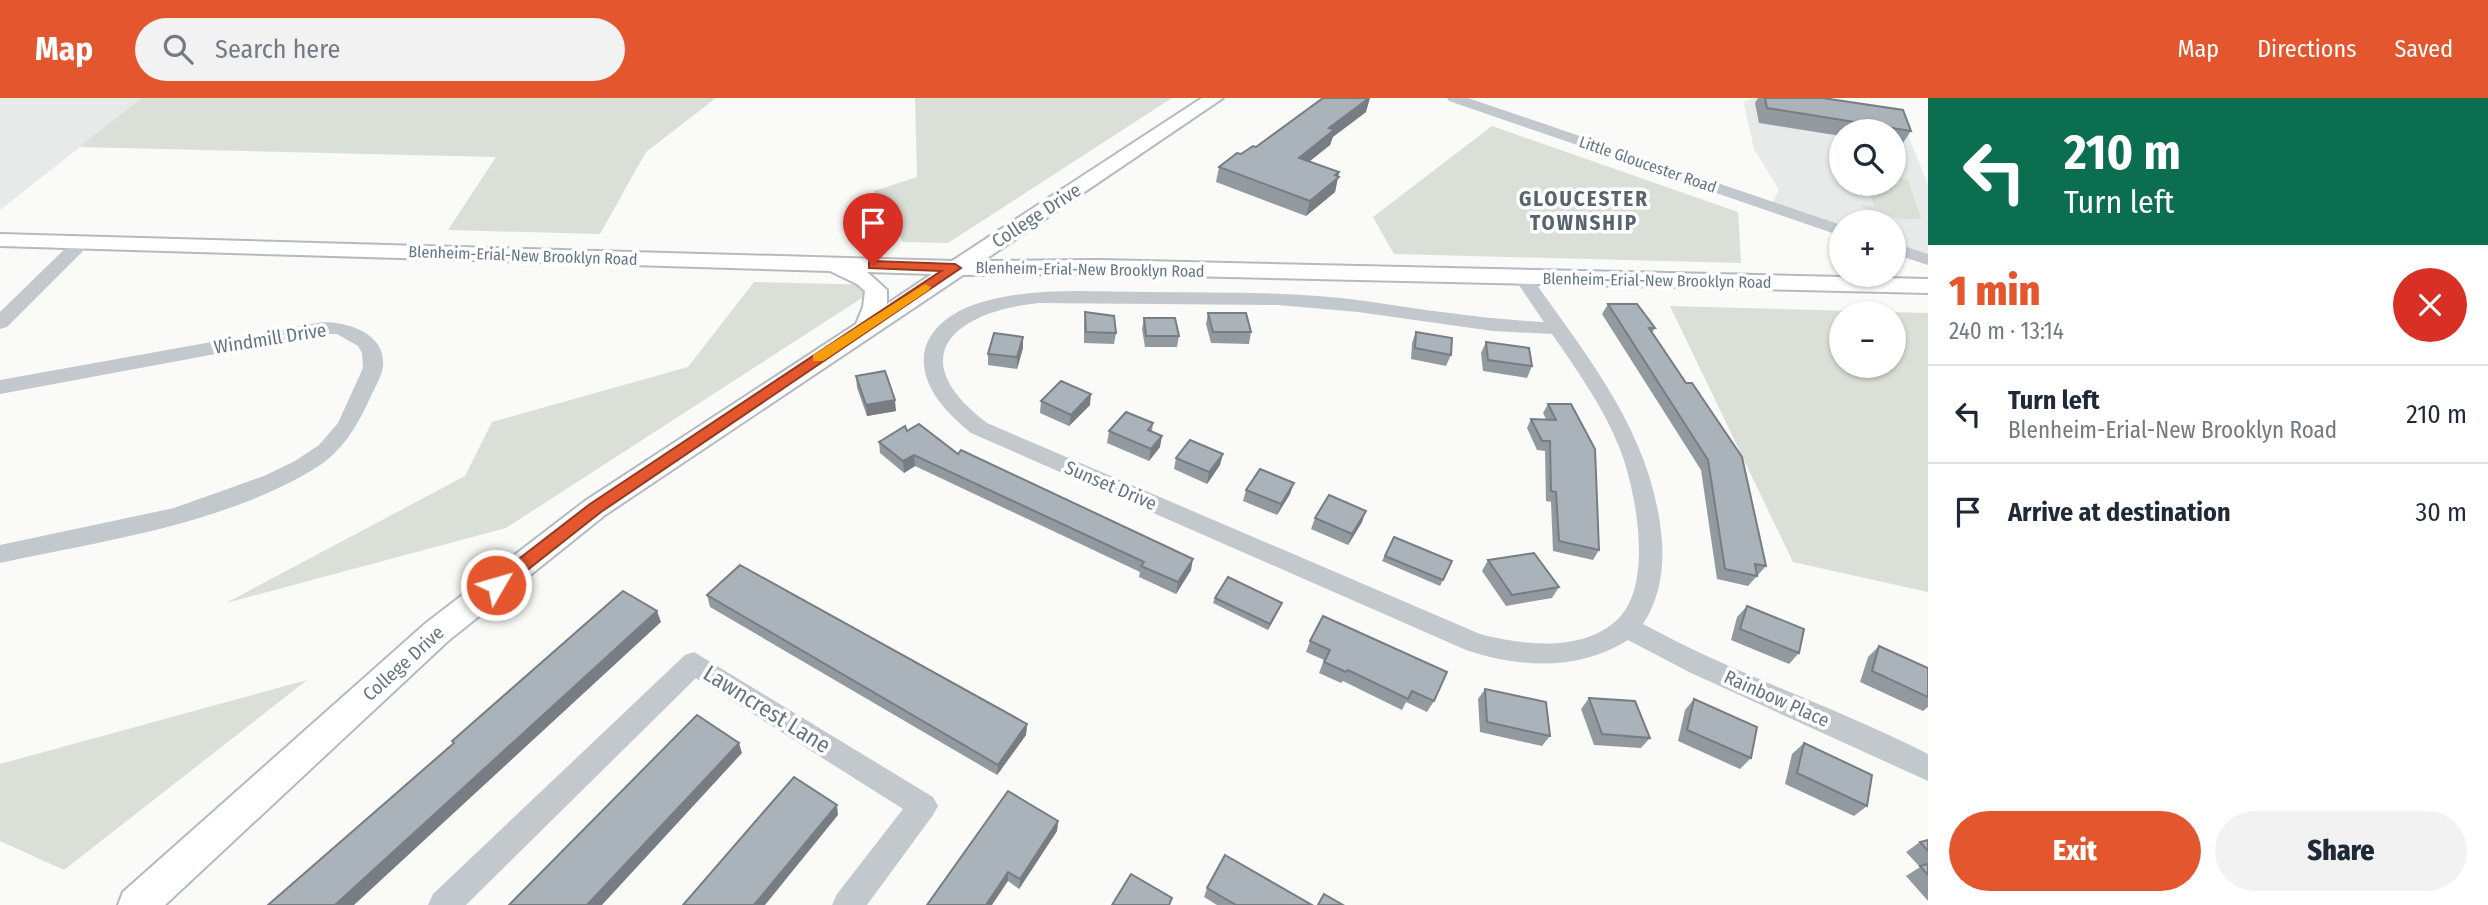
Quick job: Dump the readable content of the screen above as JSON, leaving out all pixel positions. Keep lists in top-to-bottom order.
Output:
{
  "streets": {
    "main road": ["College Drive", "Blenheim-Erial-New Brooklyn Road"],
    "street": [
      "Little Gloucester Road",
      "Windmill Drive",
      "Sunset Drive",
      "Rainbow Place",
      "Lawncrest Lane"
    ]
  },
  "crossings": [
    ["College Drive", "Blenheim-Erial-New Brooklyn Road"],
    ["Sunset Drive", "Rainbow Place"]
  ],
  "districts": ["GLOUCESTER TOWNSHIP"],
  "page": {
    "header": "Map",
    "search": "Search here",
    "nav": ["Map", "Directions", "Saved"],
    "turn": ["210 m", "Turn left"],
    "map_buttons": ["+", "−"],
    "heading": ["1 min", "240 m · 13:14"],
    "list": [
      {
        "name": "Turn left",
        "note": "Blenheim-Erial-New Brooklyn Road",
        "value": "210 m"
      },
      {
        "name": "Arrive at destination",
        "value": "30 m"
      }
    ],
    "buttons": ["Exit", "Share"]
  }
}
